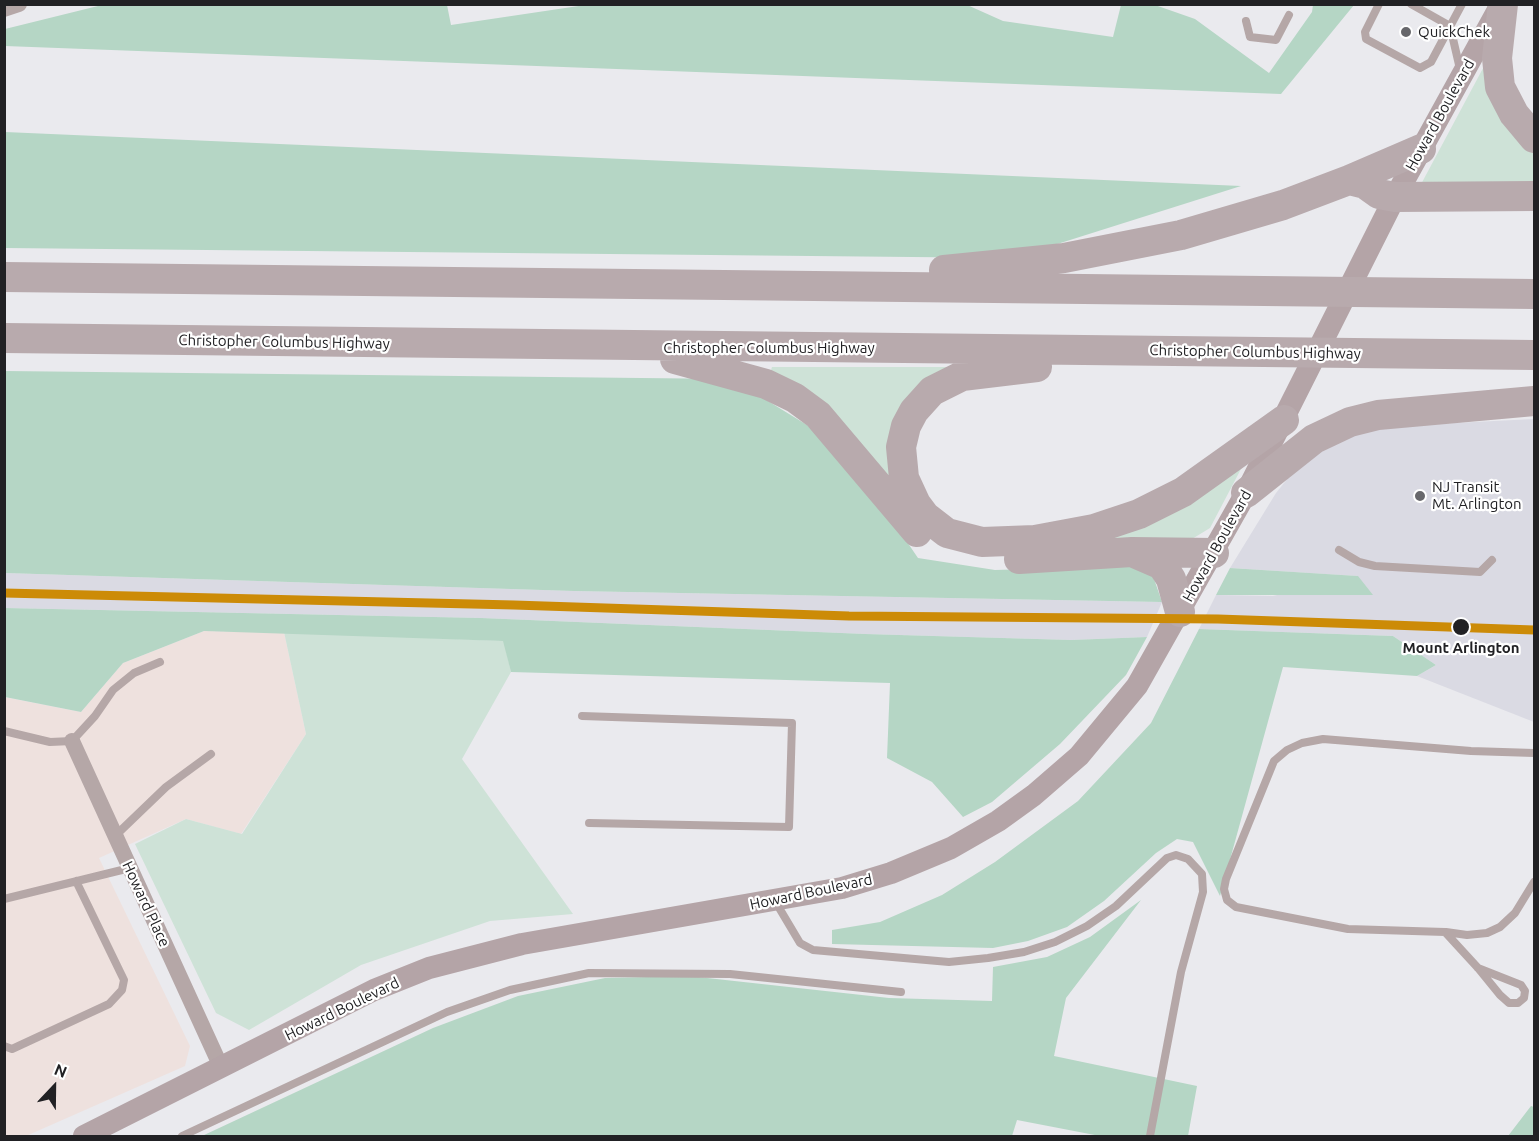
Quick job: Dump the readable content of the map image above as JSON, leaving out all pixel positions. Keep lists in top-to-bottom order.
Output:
{
  "streets": {
    "highway": ["Christopher Columbus Highway"],
    "main road": ["Howard Boulevard"],
    "street": ["Howard Place"]
  },
  "crossings": [
    ["Howard Boulevard", "Howard Place"]
  ],
  "places": ["QuickChek", "NJ Transit Mt. Arlington", "Mount Arlington"],
  "north": "top"
}
